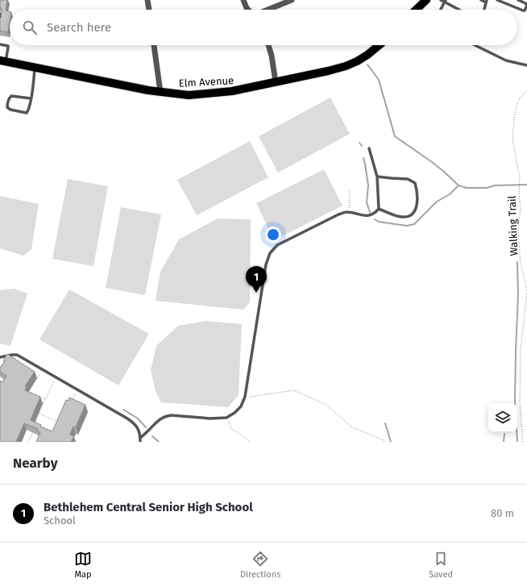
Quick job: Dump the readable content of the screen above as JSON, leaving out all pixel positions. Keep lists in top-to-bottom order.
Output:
{
  "streets": {
    "main road": ["Elm Avenue"],
    "path": ["Walking Trail"]
  },
  "page": {
    "search": "Search here",
    "pins": "1",
    "heading": "Nearby",
    "list": [
      {
        "mark": "1",
        "name": "Bethlehem Central Senior High School",
        "note": "School",
        "value": "80 m"
      }
    ],
    "nav": ["Map", "Directions", "Saved"]
  }
}
